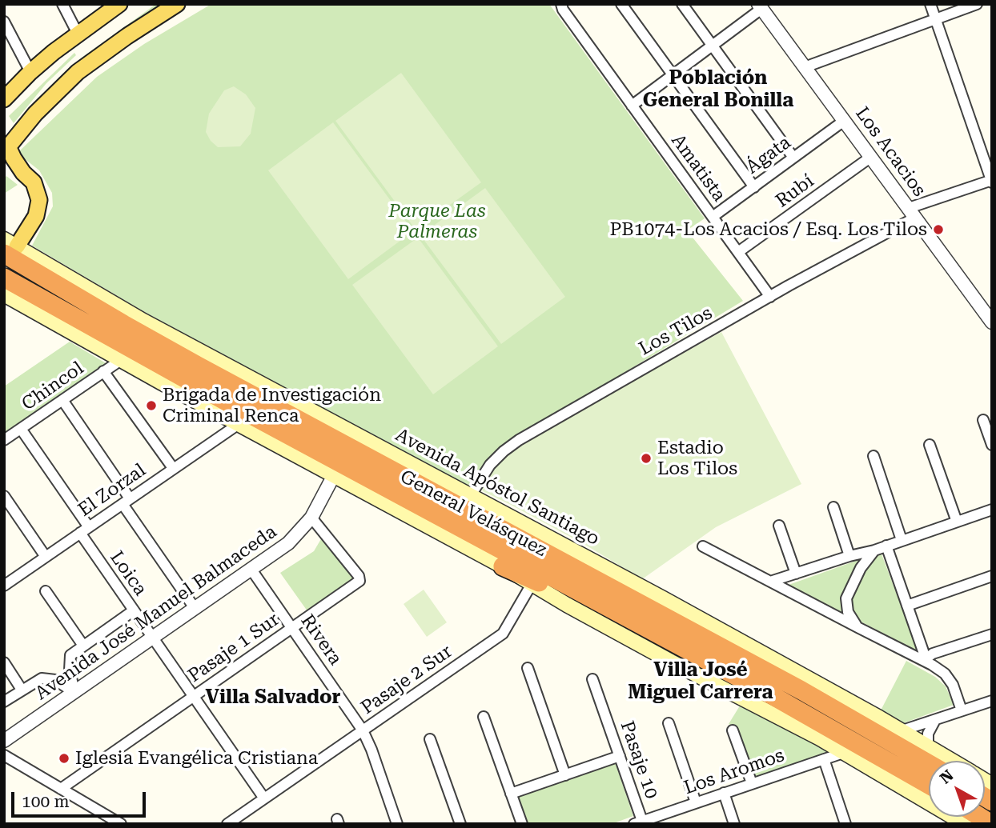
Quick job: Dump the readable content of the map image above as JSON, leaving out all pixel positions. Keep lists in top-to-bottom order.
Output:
{
  "streets": {
    "highway": ["General Velásquez"],
    "main road": ["Avenida Apóstol Santiago"],
    "street": [
      "Los Acacios",
      "Ágata",
      "Amatista",
      "Rubí",
      "Los Tilos",
      "Chincol",
      "El Zorzal",
      "Loica",
      "Avenida José Manuel Balmaceda",
      "Rivera",
      "Pasaje 1 Sur",
      "Pasaje 2 Sur",
      "Pasaje 10",
      "Los Aromos"
    ]
  },
  "crossings": [
    ["Los Acacios", "Ágata"],
    ["Los Acacios", "Rubí"],
    ["Los Acacios", "Los Tilos"],
    ["Ágata", "Amatista"],
    ["Amatista", "Rubí"],
    ["Amatista", "Los Tilos"],
    ["Los Tilos", "Avenida Apóstol Santiago"],
    ["Chincol", "Loica"],
    ["Avenida Apóstol Santiago", "General Velásquez"],
    ["El Zorzal", "Loica"],
    ["Loica", "Avenida José Manuel Balmaceda"],
    ["Loica", "Pasaje 1 Sur"],
    ["Loica", "Pasaje 2 Sur"],
    ["Avenida José Manuel Balmaceda", "Rivera"],
    ["Avenida José Manuel Balmaceda", "Pasaje 1 Sur"],
    ["Rivera", "Pasaje 1 Sur"],
    ["Rivera", "Pasaje 2 Sur"],
    ["Pasaje 10", "Los Aromos"]
  ],
  "districts": ["Población General Bonilla", "Villa José Miguel Carrera", "Villa Salvador"],
  "parks": ["Parque Las Palmeras"],
  "places": [
    "PB1074-Los Acacios / Esq. Los Tilos",
    "Brigada de Investigación Criminal Renca",
    "Estadio Los Tilos",
    "Iglesia Evangélica Cristiana"
  ],
  "scale_bar": "100 m",
  "north": "top left"
}
